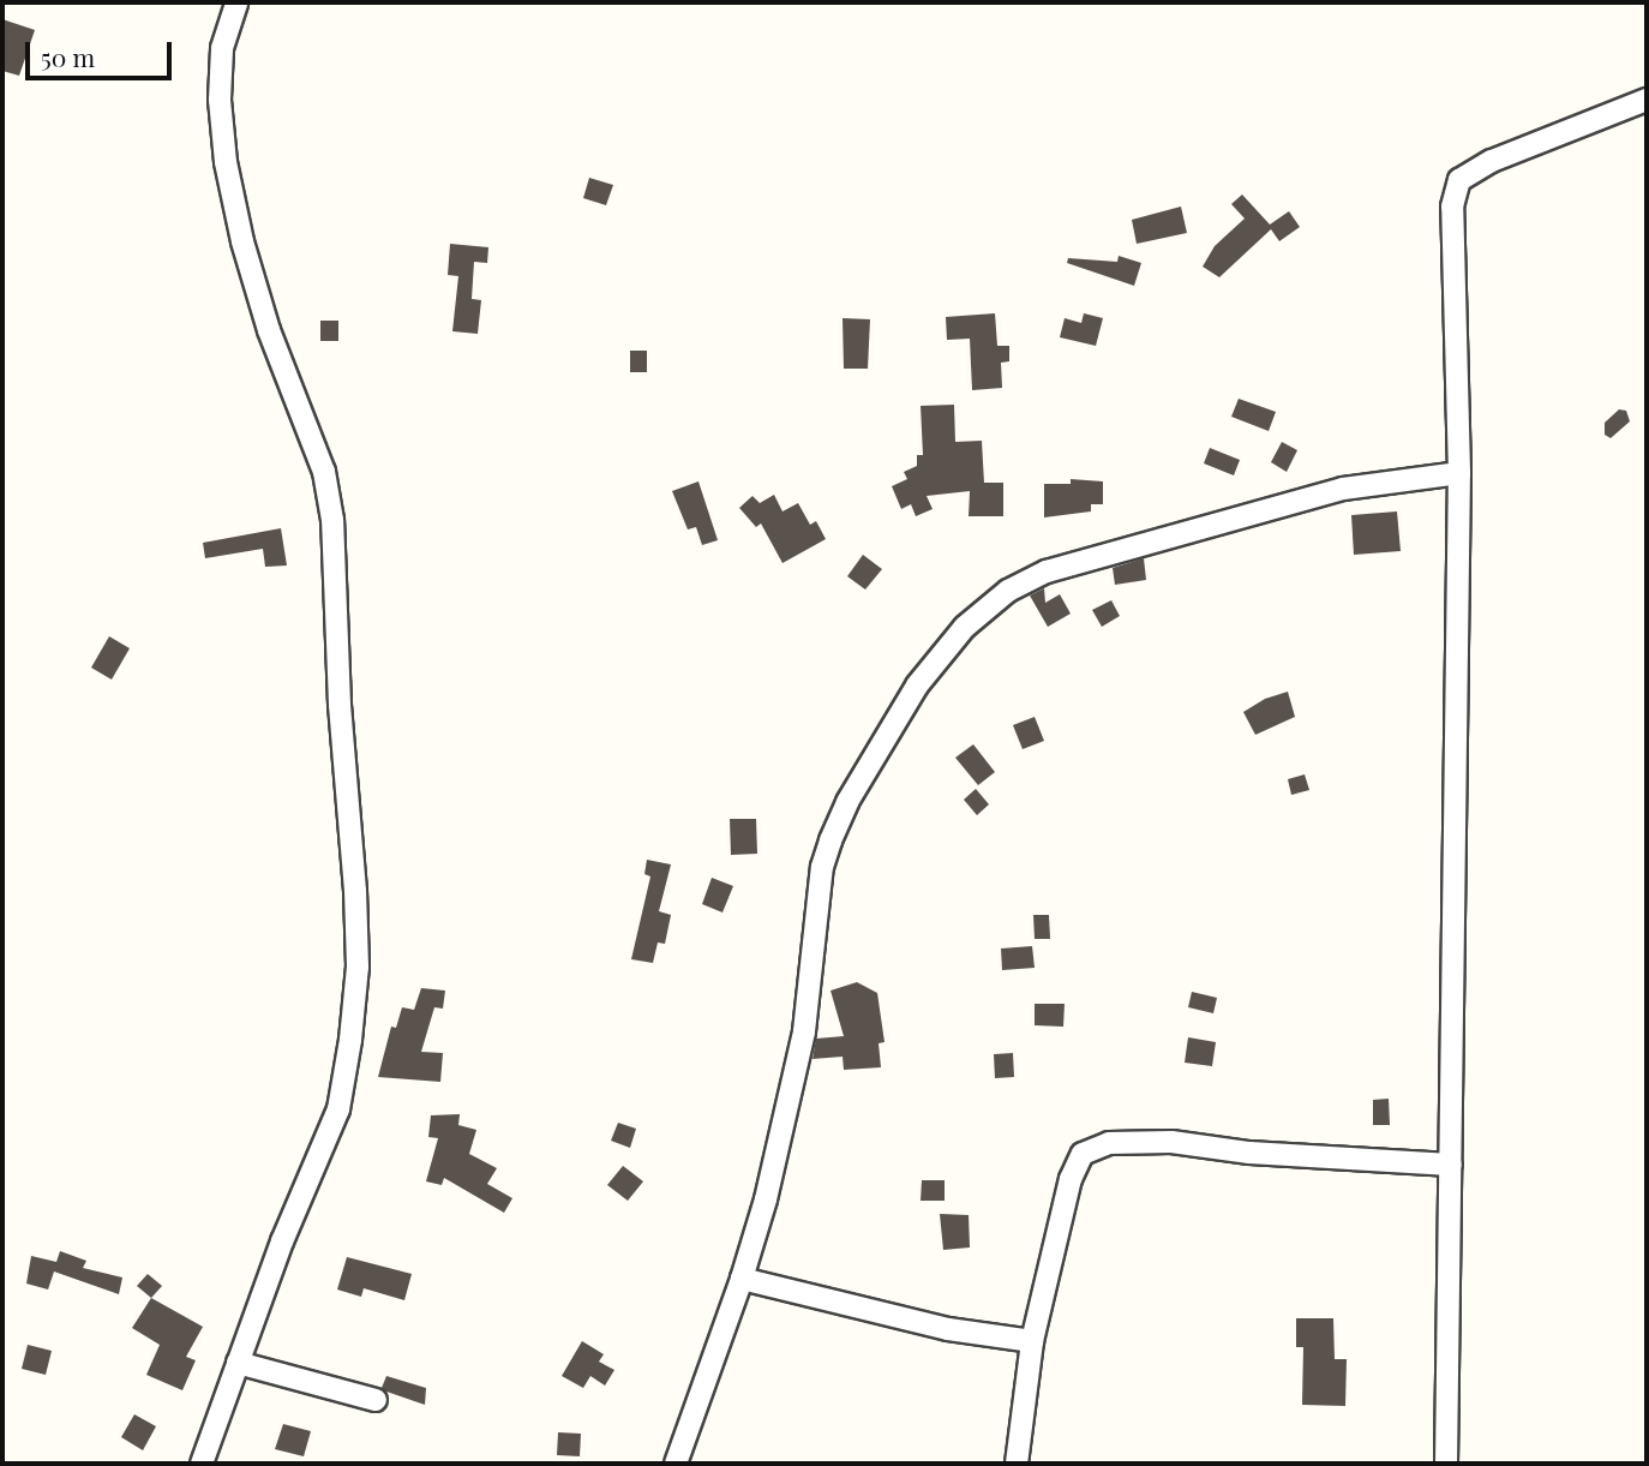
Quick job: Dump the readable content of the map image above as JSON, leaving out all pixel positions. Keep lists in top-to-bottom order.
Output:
{
  "scale_bar": "50 m"
}
